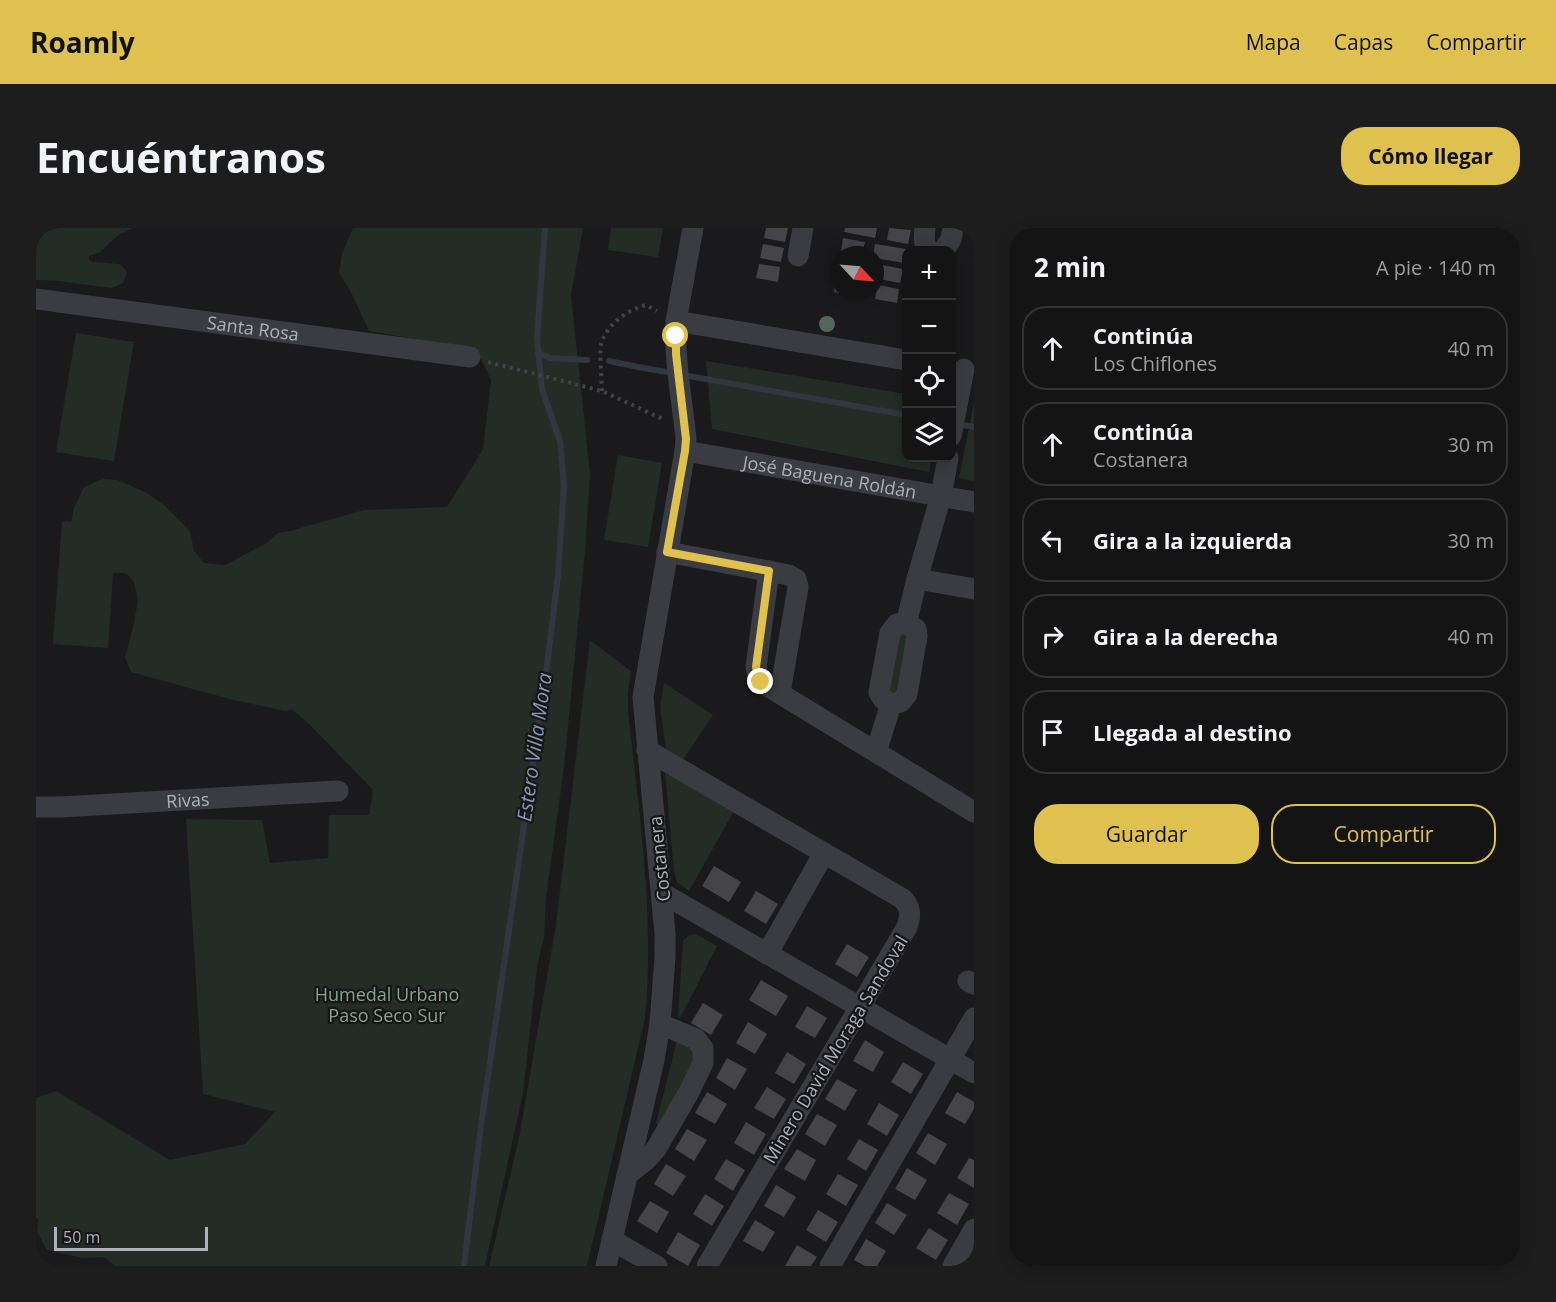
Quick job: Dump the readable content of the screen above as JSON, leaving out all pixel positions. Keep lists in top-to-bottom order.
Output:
{
  "streets": {
    "street": [
      "Santa Rosa",
      "José Baguena Roldán",
      "Rivas",
      "Costanera",
      "Minero David Moraga Sandoval"
    ]
  },
  "crossings": [
    ["José Baguena Roldán", "Costanera"],
    ["Costanera", "Minero David Moraga Sandoval"]
  ],
  "water": ["Estero Villa Mora"],
  "parks": ["Humedal Urbano Paso Seco Sur"],
  "scale_bar": "50 m",
  "north": "bottom right",
  "page": {
    "header": "Roamly",
    "nav": ["Mapa", "Capas", "Compartir"],
    "buttons": [
      "Cómo llegar",
      ["Guardar", "Compartir"]
    ],
    "title": "Encuéntranos",
    "heading": ["2 min", "A pie · 140 m"],
    "map_buttons": ["+", "−"],
    "list": [
      ["Continúa", "Los Chiflones", "40 m"],
      ["Continúa", "Costanera", "30 m"],
      ["Gira a la izquierda", "30 m"],
      ["Gira a la derecha", "40 m"],
      "Llegada al destino"
    ],
    "scale": "50 m"
  }
}
